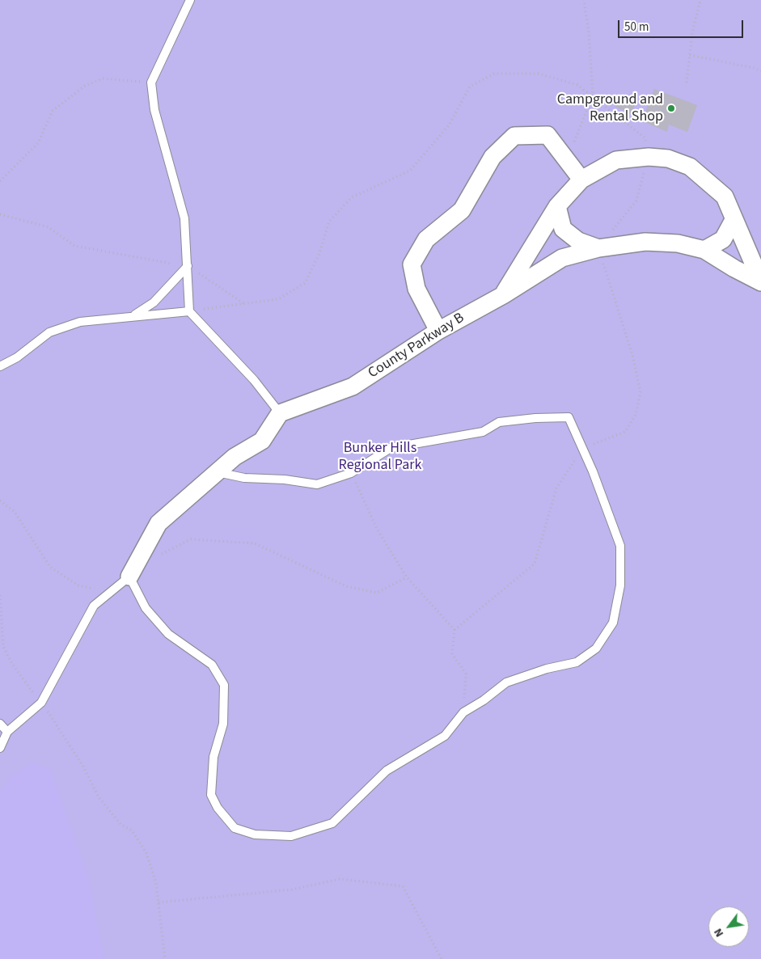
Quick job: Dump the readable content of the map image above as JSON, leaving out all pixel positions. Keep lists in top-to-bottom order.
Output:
{
  "streets": {
    "street": ["County Parkway B"]
  },
  "parks": ["Bunker Hills Regional Park"],
  "places": ["Campground and Rental Shop"],
  "scale_bar": "50 m",
  "north": "bottom left"
}
